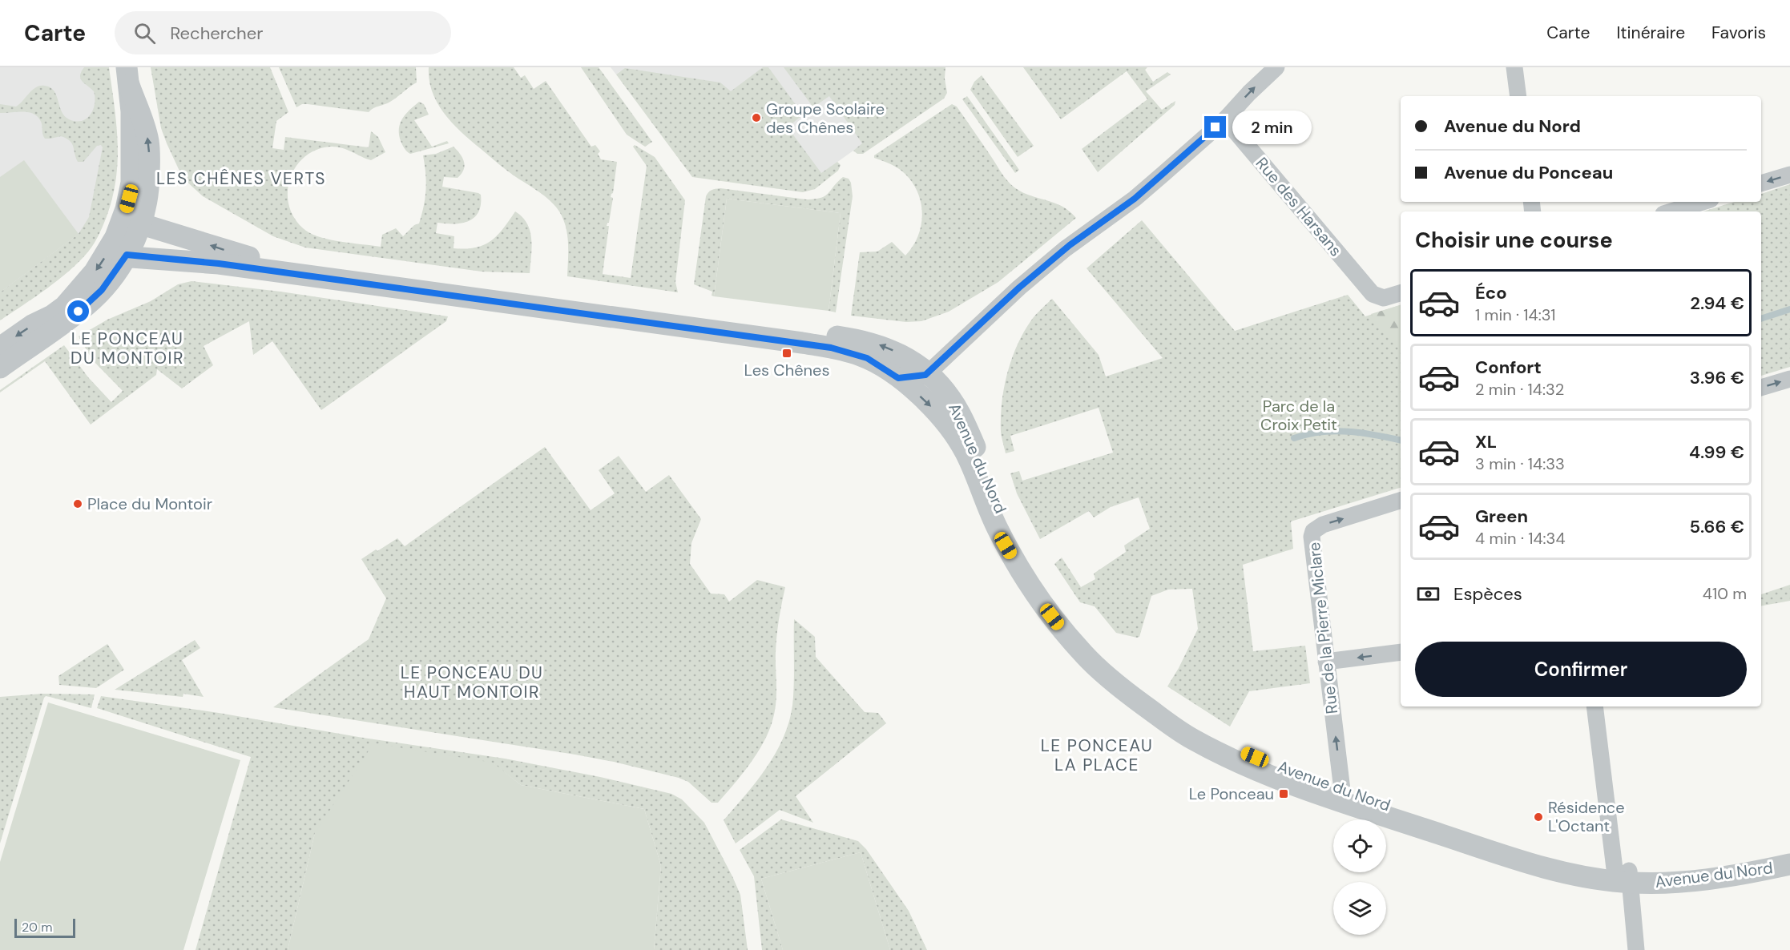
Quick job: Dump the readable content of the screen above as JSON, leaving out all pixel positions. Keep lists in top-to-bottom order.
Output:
{
  "streets": {
    "street": ["Rue des Harsans", "Avenue du Nord", "Rue de la Pierre Miclare"]
  },
  "crossings": [
    ["Avenue du Nord", "Rue de la Pierre Miclare"]
  ],
  "one_way": ["Rue de la Pierre Miclare"],
  "districts": [
    "LES CHÊNES VERTS",
    "LE PONCEAU DU MONTOIR",
    "LE PONCEAU DU HAUT MONTOIR",
    "LE PONCEAU LA PLACE"
  ],
  "parks": ["Parc de la Croix Petit"],
  "places": {
    "other": ["Groupe Scolaire des Chênes", "Place du Montoir", "Résidence L'Octant"],
    "transit": ["Les Chênes", "Le Ponceau"]
  },
  "scale_bar": "20 m",
  "page": {
    "header": "Carte",
    "search": "Rechercher",
    "nav": ["Carte", "Itinéraire", "Favoris"],
    "banner": ["Avenue du Nord", "Avenue du Ponceau"],
    "bubble": "2 min",
    "heading": "Choisir une course",
    "list": [
      {
        "name": "Éco",
        "note": "1 min · 14:31",
        "value": "2.94 €"
      },
      {
        "name": "Confort",
        "note": "2 min · 14:32",
        "value": "3.96 €"
      },
      {
        "name": "XL",
        "note": "3 min · 14:33",
        "value": "4.99 €"
      },
      {
        "name": "Green",
        "note": "4 min · 14:34",
        "value": "5.66 €"
      }
    ],
    "pay": ["Espèces", "410 m"],
    "buttons": "Confirmer",
    "scale": "20 m"
  }
}
